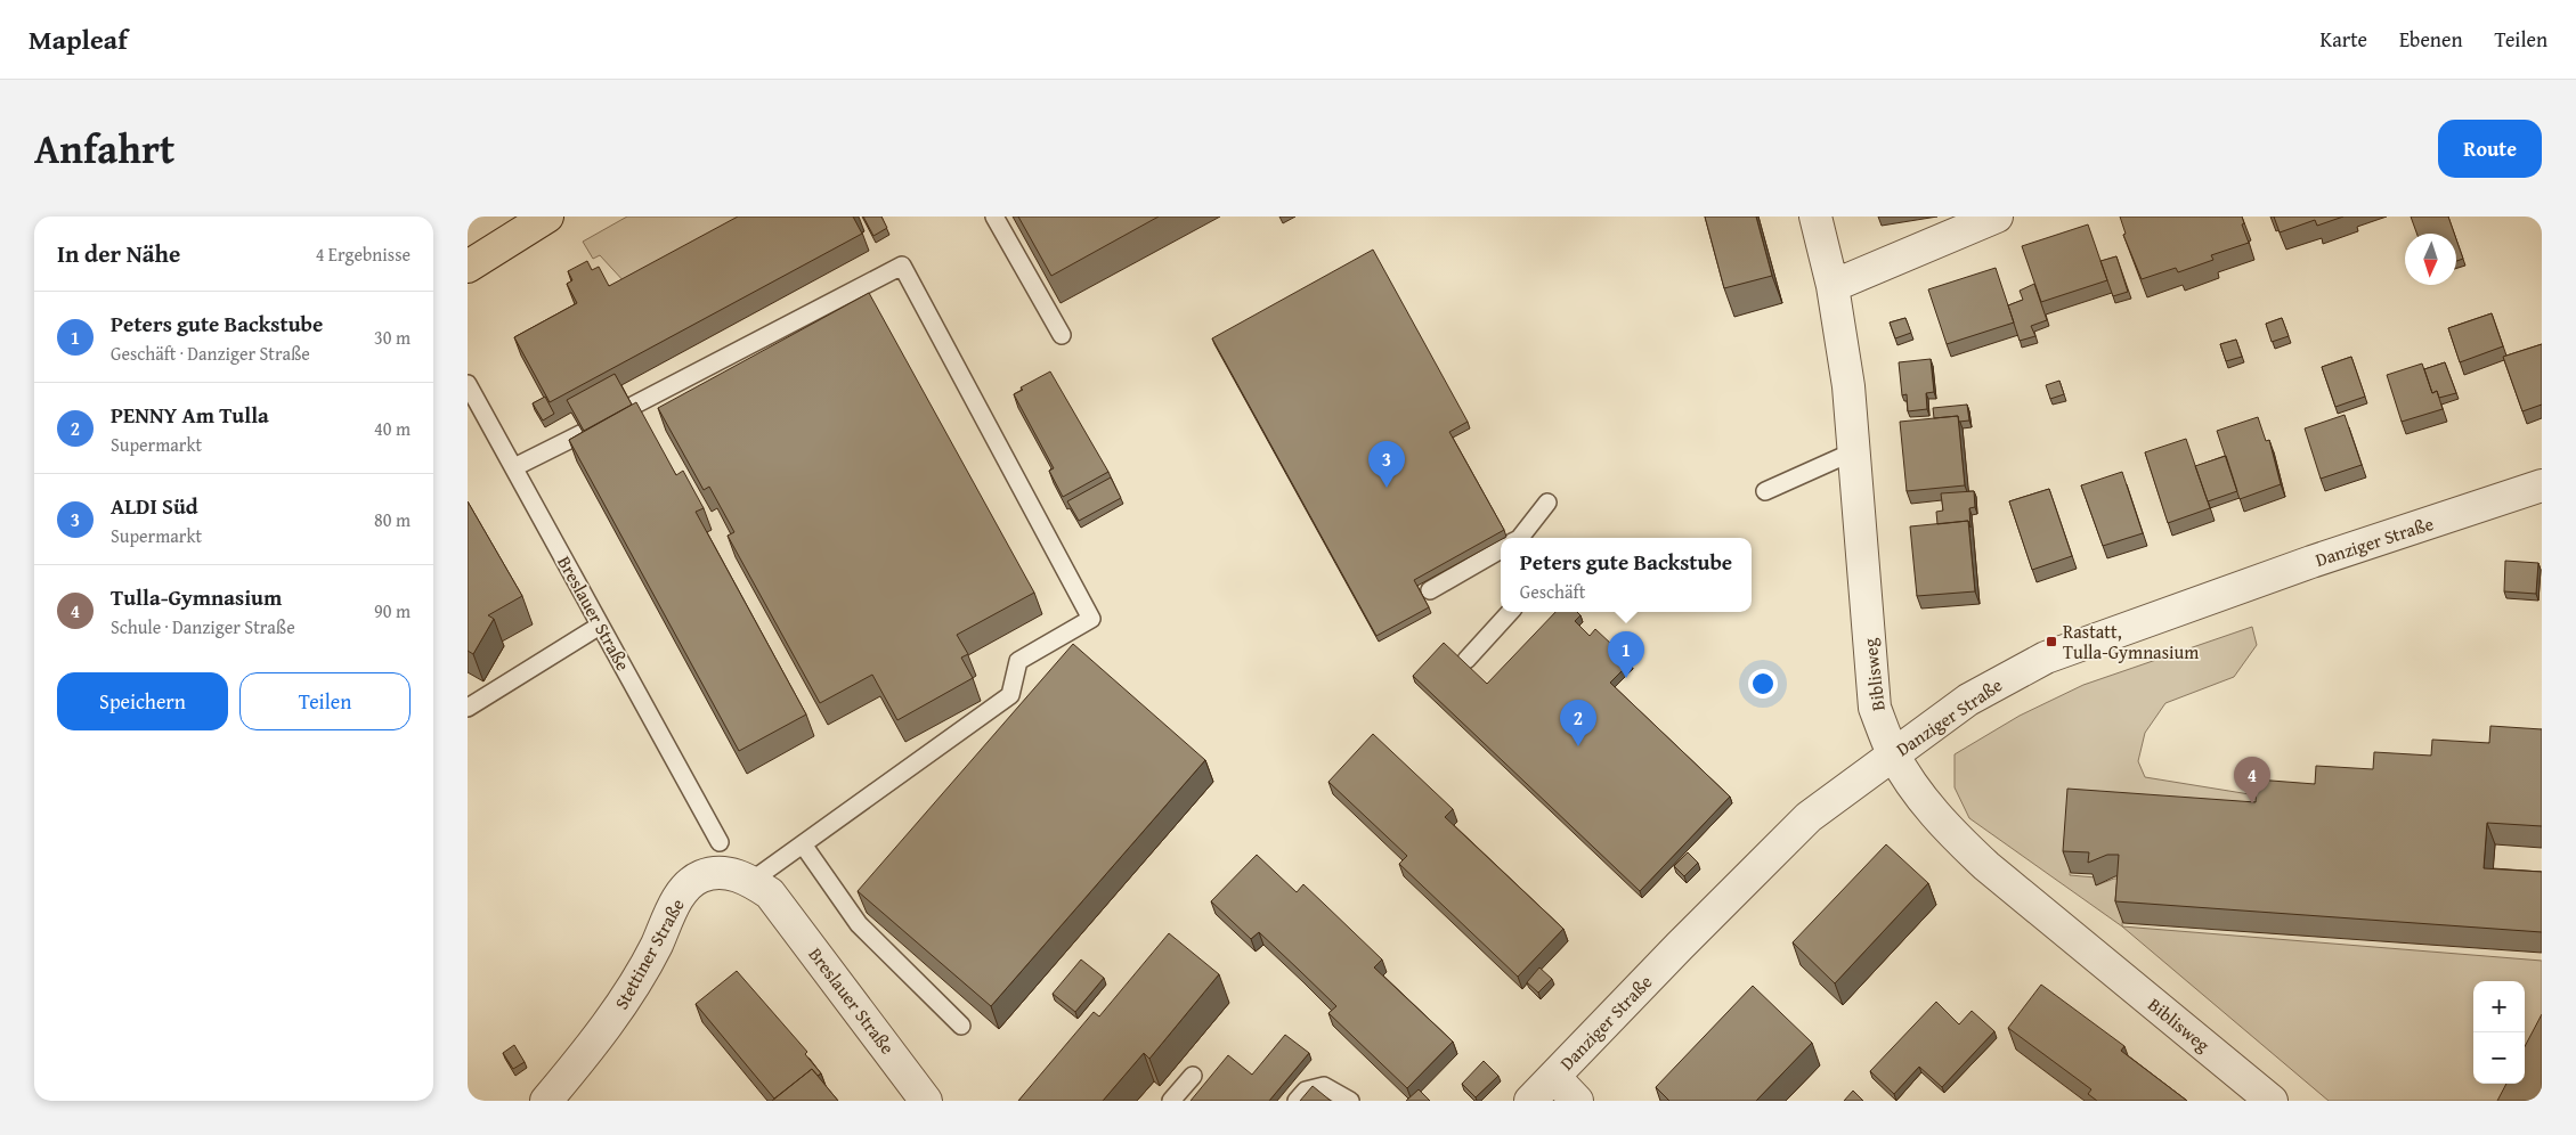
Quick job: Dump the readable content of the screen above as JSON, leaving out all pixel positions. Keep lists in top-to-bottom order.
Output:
{
  "streets": {
    "street": [
      "Danziger Straße",
      "Breslauer Straße",
      "Biblisweg",
      "Stettiner Straße"
    ]
  },
  "crossings": [
    ["Danziger Straße", "Biblisweg"],
    ["Breslauer Straße", "Stettiner Straße"]
  ],
  "places": {
    "transit": ["Rastatt, Tulla-Gymnasium"]
  },
  "north": "bottom",
  "page": {
    "header": "Mapleaf",
    "nav": ["Karte", "Ebenen", "Teilen"],
    "title": "Anfahrt",
    "buttons": [
      "Route",
      ["Speichern", "Teilen"]
    ],
    "heading": ["In der Nähe", "4 Ergebnisse"],
    "list": [
      {
        "mark": "1",
        "name": "Peters gute Backstube",
        "note": "Geschäft · Danziger Straße",
        "value": "30 m"
      },
      {
        "mark": "2",
        "name": "PENNY Am Tulla",
        "note": "Supermarkt",
        "value": "40 m"
      },
      {
        "mark": "3",
        "name": "ALDI Süd",
        "note": "Supermarkt",
        "value": "80 m"
      },
      {
        "mark": "4",
        "name": "Tulla-Gymnasium",
        "note": "Schule · Danziger Straße",
        "value": "90 m"
      }
    ],
    "pins": [
      "3",
      "1",
      "2",
      "4"
    ],
    "popup": ["Peters gute Backstube", "Geschäft"],
    "map_buttons": ["+", "−"]
  }
}
